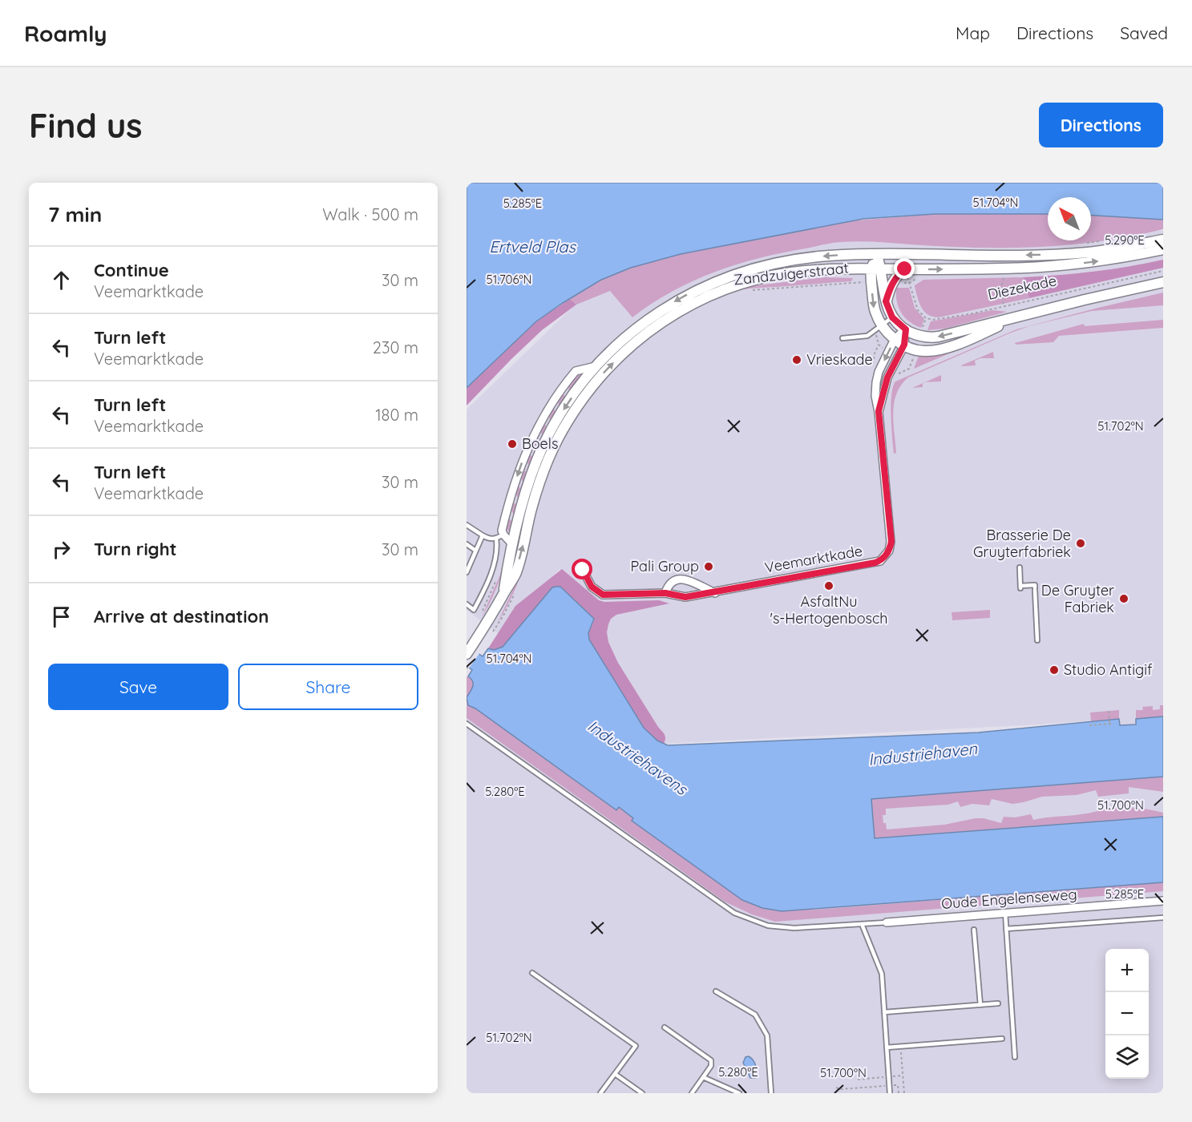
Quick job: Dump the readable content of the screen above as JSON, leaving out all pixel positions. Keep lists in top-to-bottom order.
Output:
{
  "streets": {
    "main road": ["Zandzuigerstraat", "Diezekade"],
    "street": ["Veemarktkade", "Oude Engelenseweg"]
  },
  "crossings": [
    ["Diezekade", "Veemarktkade"]
  ],
  "water": ["Ertveld Plas", "Industriehaven", "Industriehavens"],
  "places": [
    "Vrieskade",
    "Boels",
    "Brasserie De Gruyterfabriek",
    "Pali Group",
    "AsfaltNu 's-Hertogenbosch",
    "De Gruyter Fabriek",
    "Studio Antigif"
  ],
  "north": "top left",
  "page": {
    "header": "Roamly",
    "nav": ["Map", "Directions", "Saved"],
    "buttons": [
      "Directions",
      ["Save", "Share"]
    ],
    "title": "Find us",
    "heading": ["7 min", "Walk · 500 m"],
    "list": [
      ["Continue", "Veemarktkade", "30 m"],
      ["Turn left", "Veemarktkade", "230 m"],
      ["Turn left", "Veemarktkade", "180 m"],
      ["Turn left", "Veemarktkade", "30 m"],
      ["Turn right", "30 m"],
      "Arrive at destination"
    ],
    "map_buttons": ["+", "−"]
  },
  "coordinates": [
    "51.704°N",
    "5.285°E",
    "5.290°E",
    "51.706°N",
    "51.702°N",
    "5.280°E",
    "51.700°N"
  ]
}
